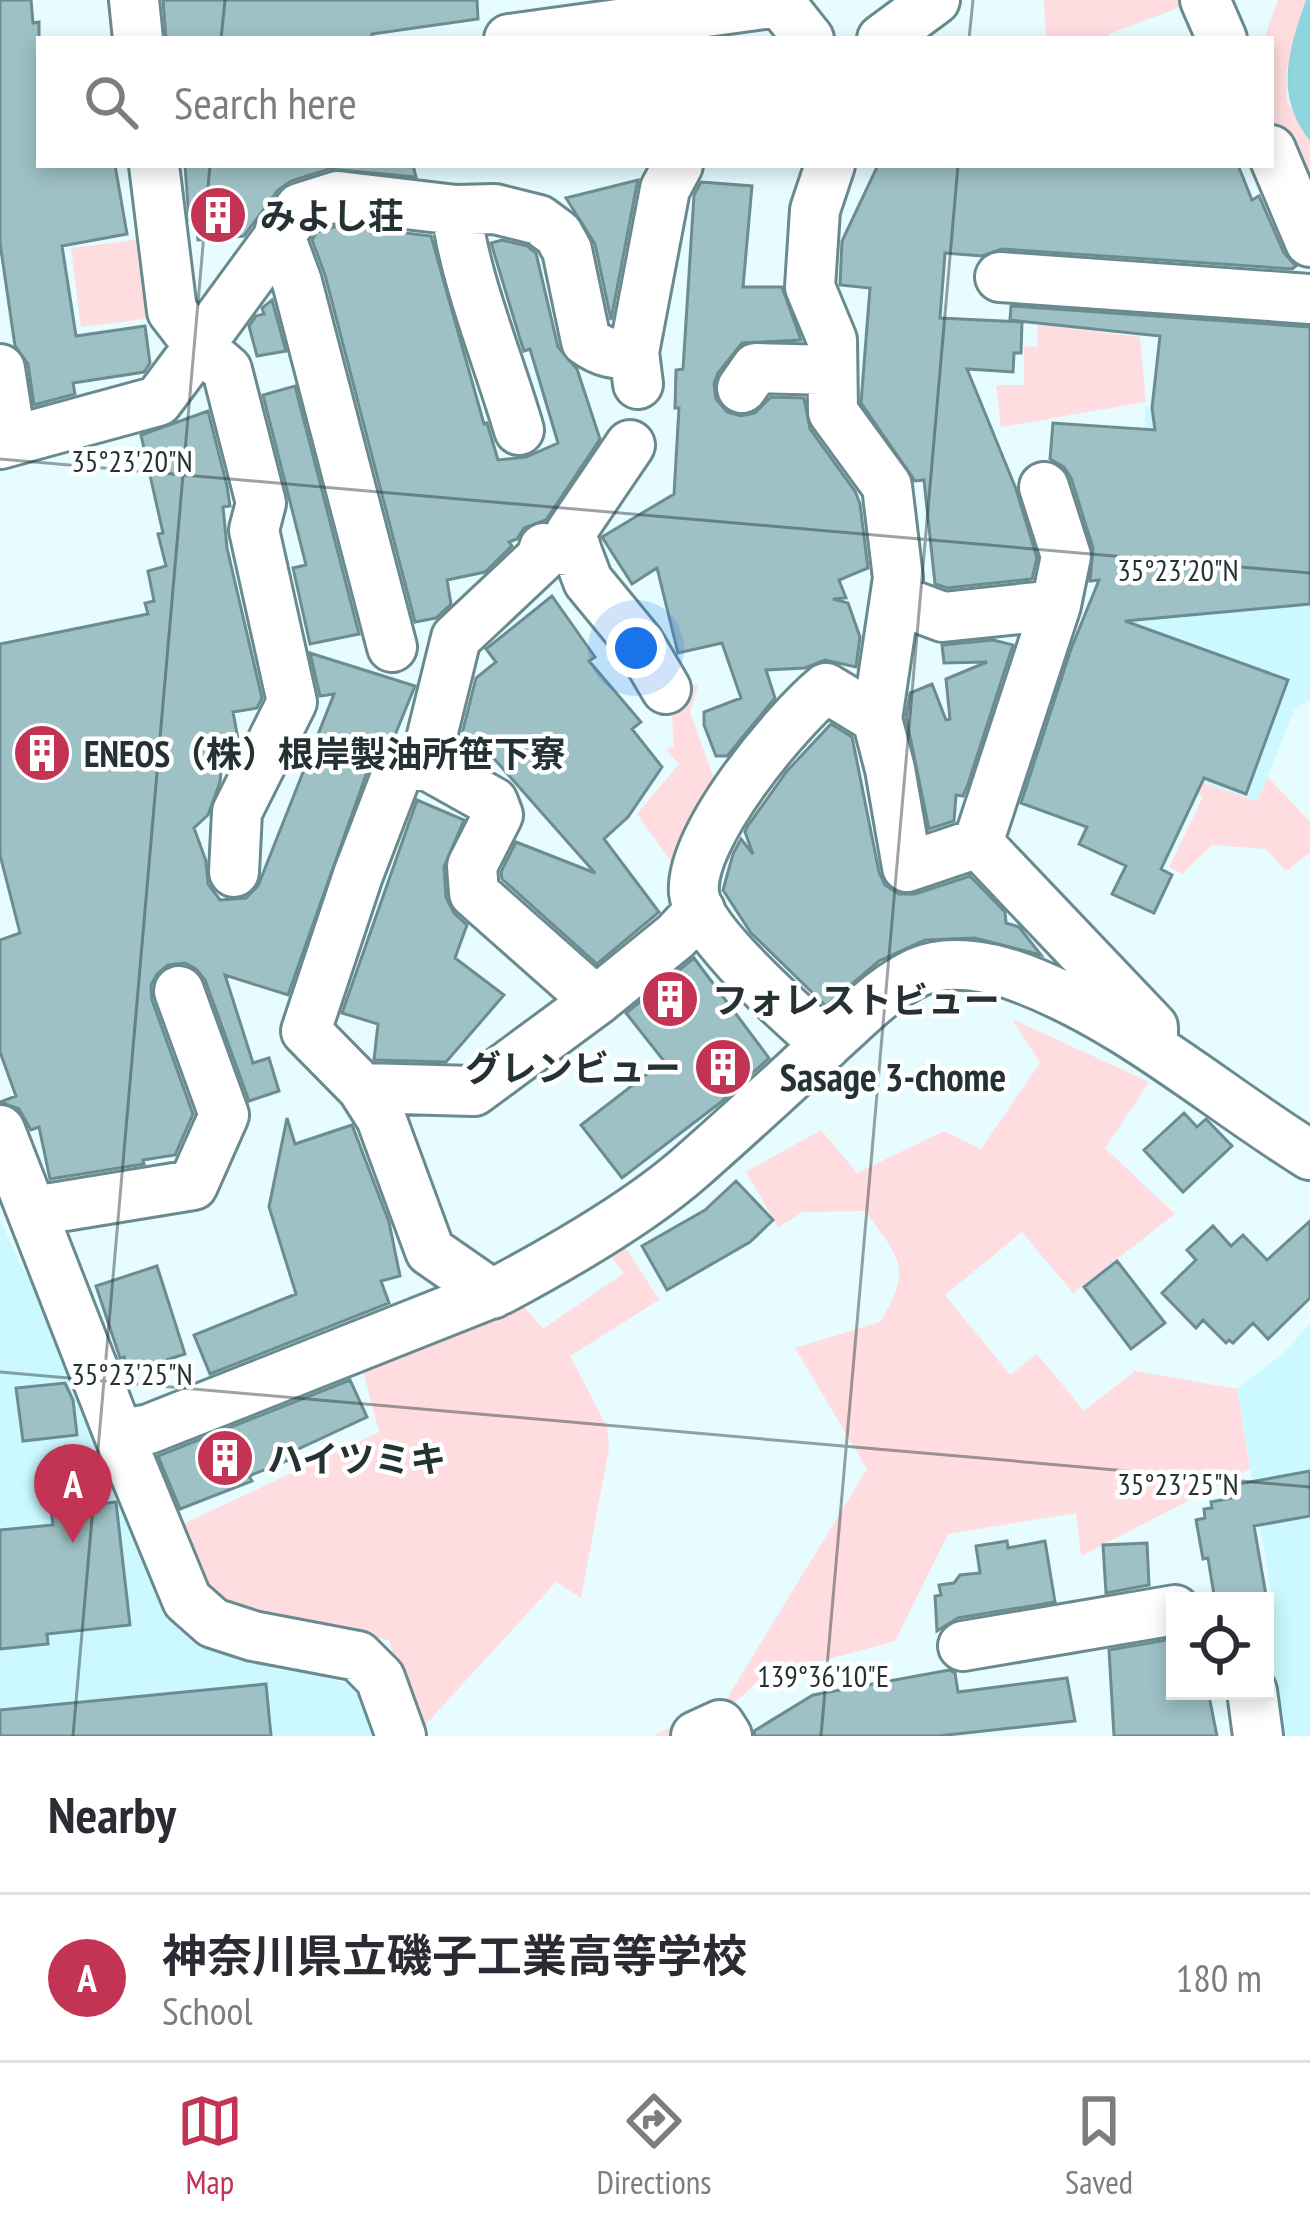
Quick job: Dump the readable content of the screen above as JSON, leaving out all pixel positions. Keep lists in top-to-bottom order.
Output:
{
  "districts": ["Sasage 3-chome"],
  "places": {
    "building": [
      "みよし荘",
      "ENEOS（株）根岸製油所笹下寮",
      "フォレストビュー",
      "グレンビュー",
      "ハイツミキ"
    ]
  },
  "page": {
    "search": "Search here",
    "pins": "A",
    "heading": "Nearby",
    "list": [
      {
        "mark": "A",
        "name": "神奈川県立磯子工業高等学校",
        "note": "School",
        "value": "180 m"
      }
    ],
    "nav": ["Map", "Directions", "Saved"]
  },
  "coordinates": ["35°23'20\"N", "35°23'25\"N", "139°36'10\"E"]
}
